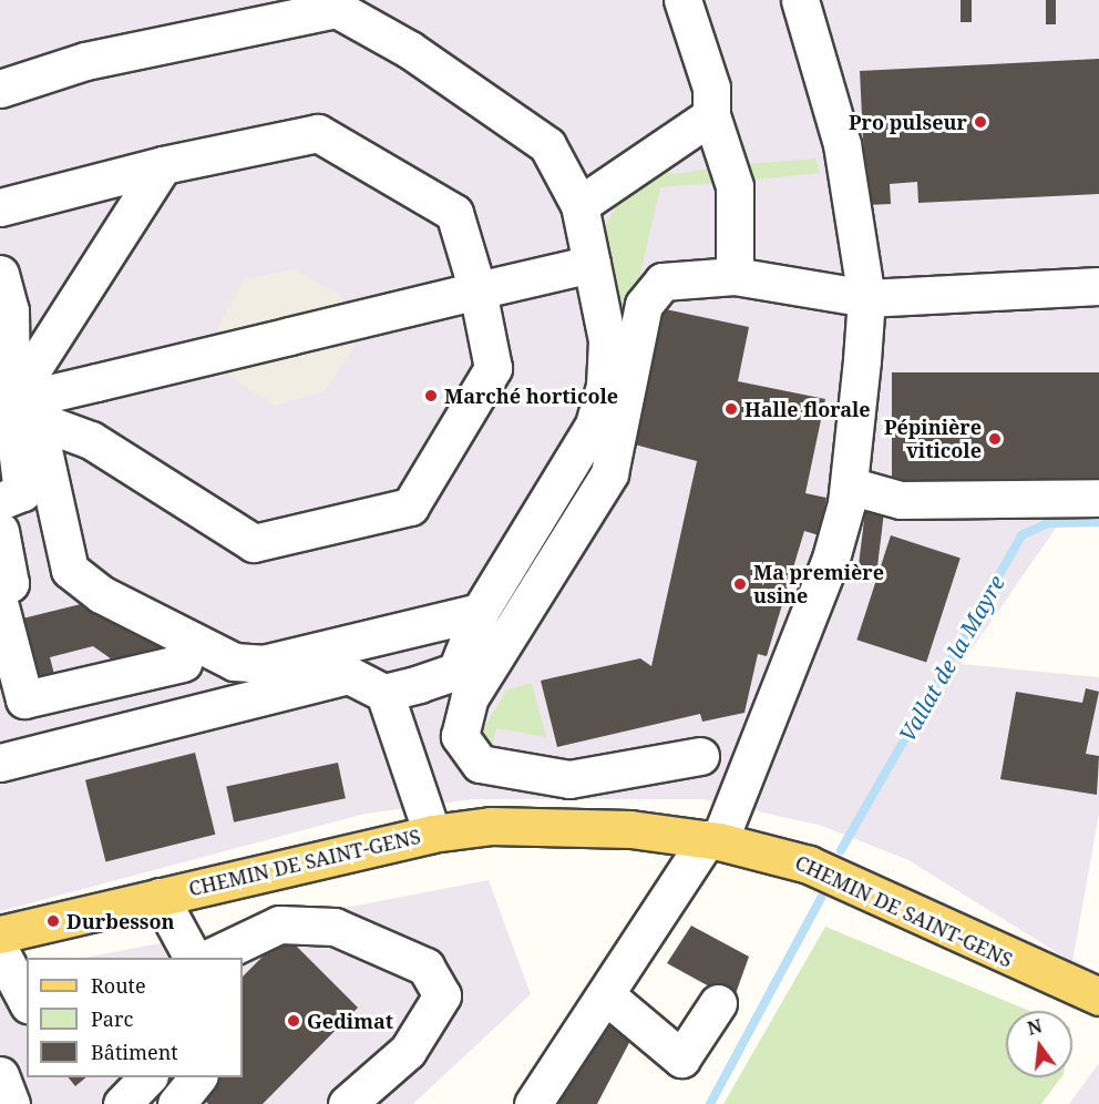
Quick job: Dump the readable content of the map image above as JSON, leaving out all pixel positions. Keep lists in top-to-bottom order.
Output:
{
  "streets": {
    "main road": ["CHEMIN DE SAINT-GENS"]
  },
  "water": ["Vallat de la Mayre"],
  "places": [
    "Pro pulseur",
    "Marché horticole",
    "Halle florale",
    "Pépinière viticole",
    "Ma première usine",
    "Durbesson",
    "Gedimat"
  ],
  "legend": ["Route", "Parc", "Bâtiment"],
  "north": "top"
}
